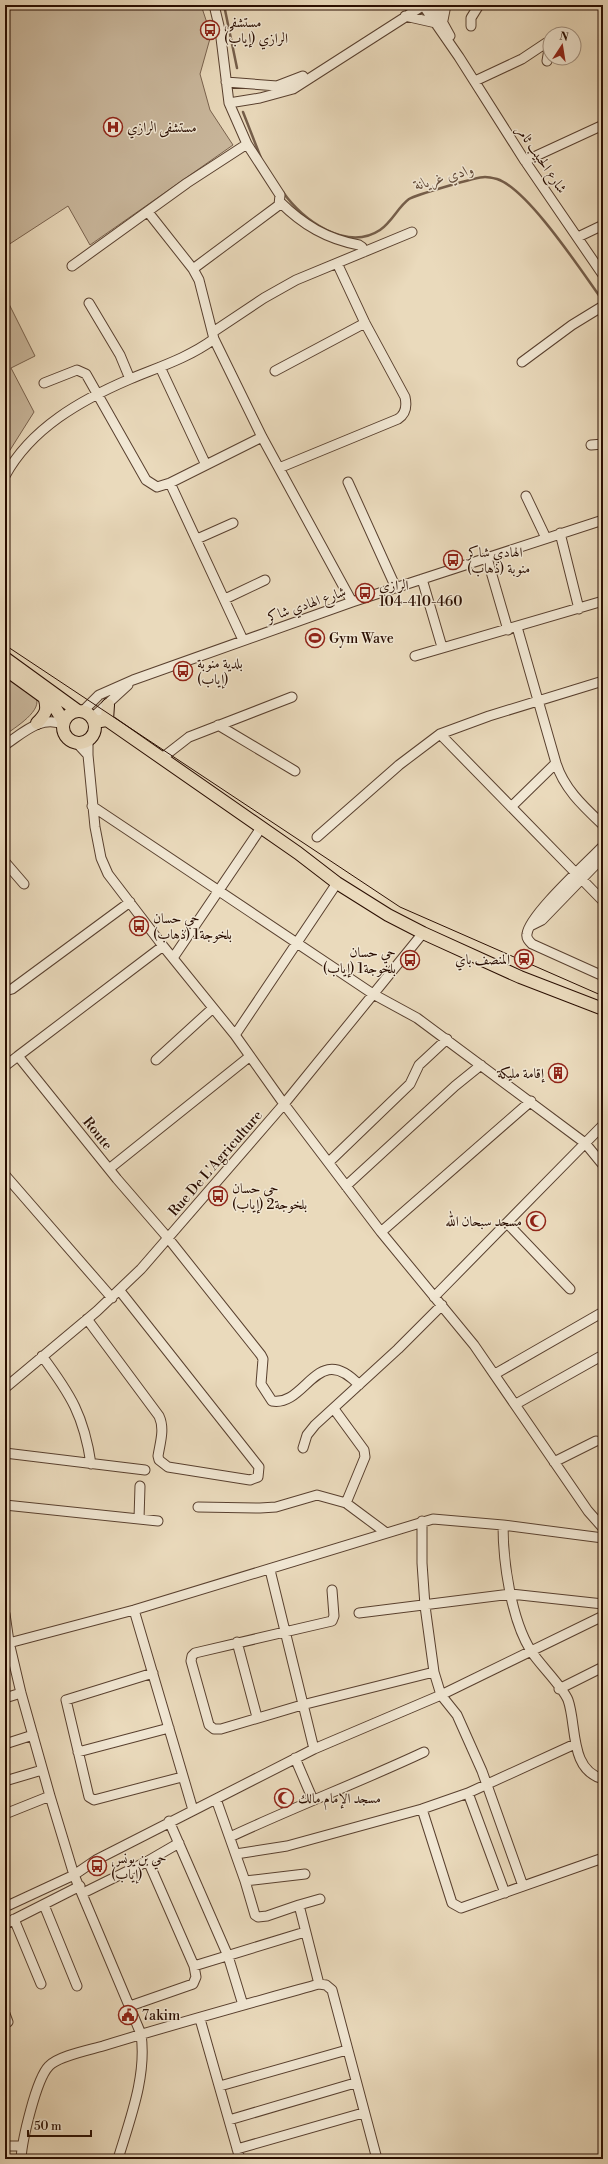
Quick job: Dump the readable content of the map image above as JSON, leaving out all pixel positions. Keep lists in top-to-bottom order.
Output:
{
  "streets": {
    "street": [
      "شارع الحبيب ثامر",
      "شارع الهادي شاكر",
      "Route",
      "Rue De L'Agriculture"
    ]
  },
  "crossings": [
    ["Route", "Rue De L'Agriculture"]
  ],
  "water": ["وادي غريانة"],
  "places": {
    "bus stop": [
      "مستشفى الرازي (إياب)",
      "الهادي شاكر منوبة (ذهاب)",
      "الرازي 104-410-460",
      "بلدية منوبة (إياب)",
      "حي حسان بلخوجة1 (ذهاب)",
      "حي حسان بلخوجة1 (إياب)",
      "حي حسان بلخوجة2 (إياب)",
      "حي بن يونس (إياب)"
    ],
    "hospital": ["مستشفى الرازي"],
    "sports": ["Gym Wave"],
    "station": ["المنصف باي"],
    "building": ["إقامة مليكة"],
    "mosque": ["مسجد سبحان الله", "مسجد الإمام مالك"],
    "public building": ["7akim"]
  },
  "scale_bar": "50 m",
  "north": "top"
}
